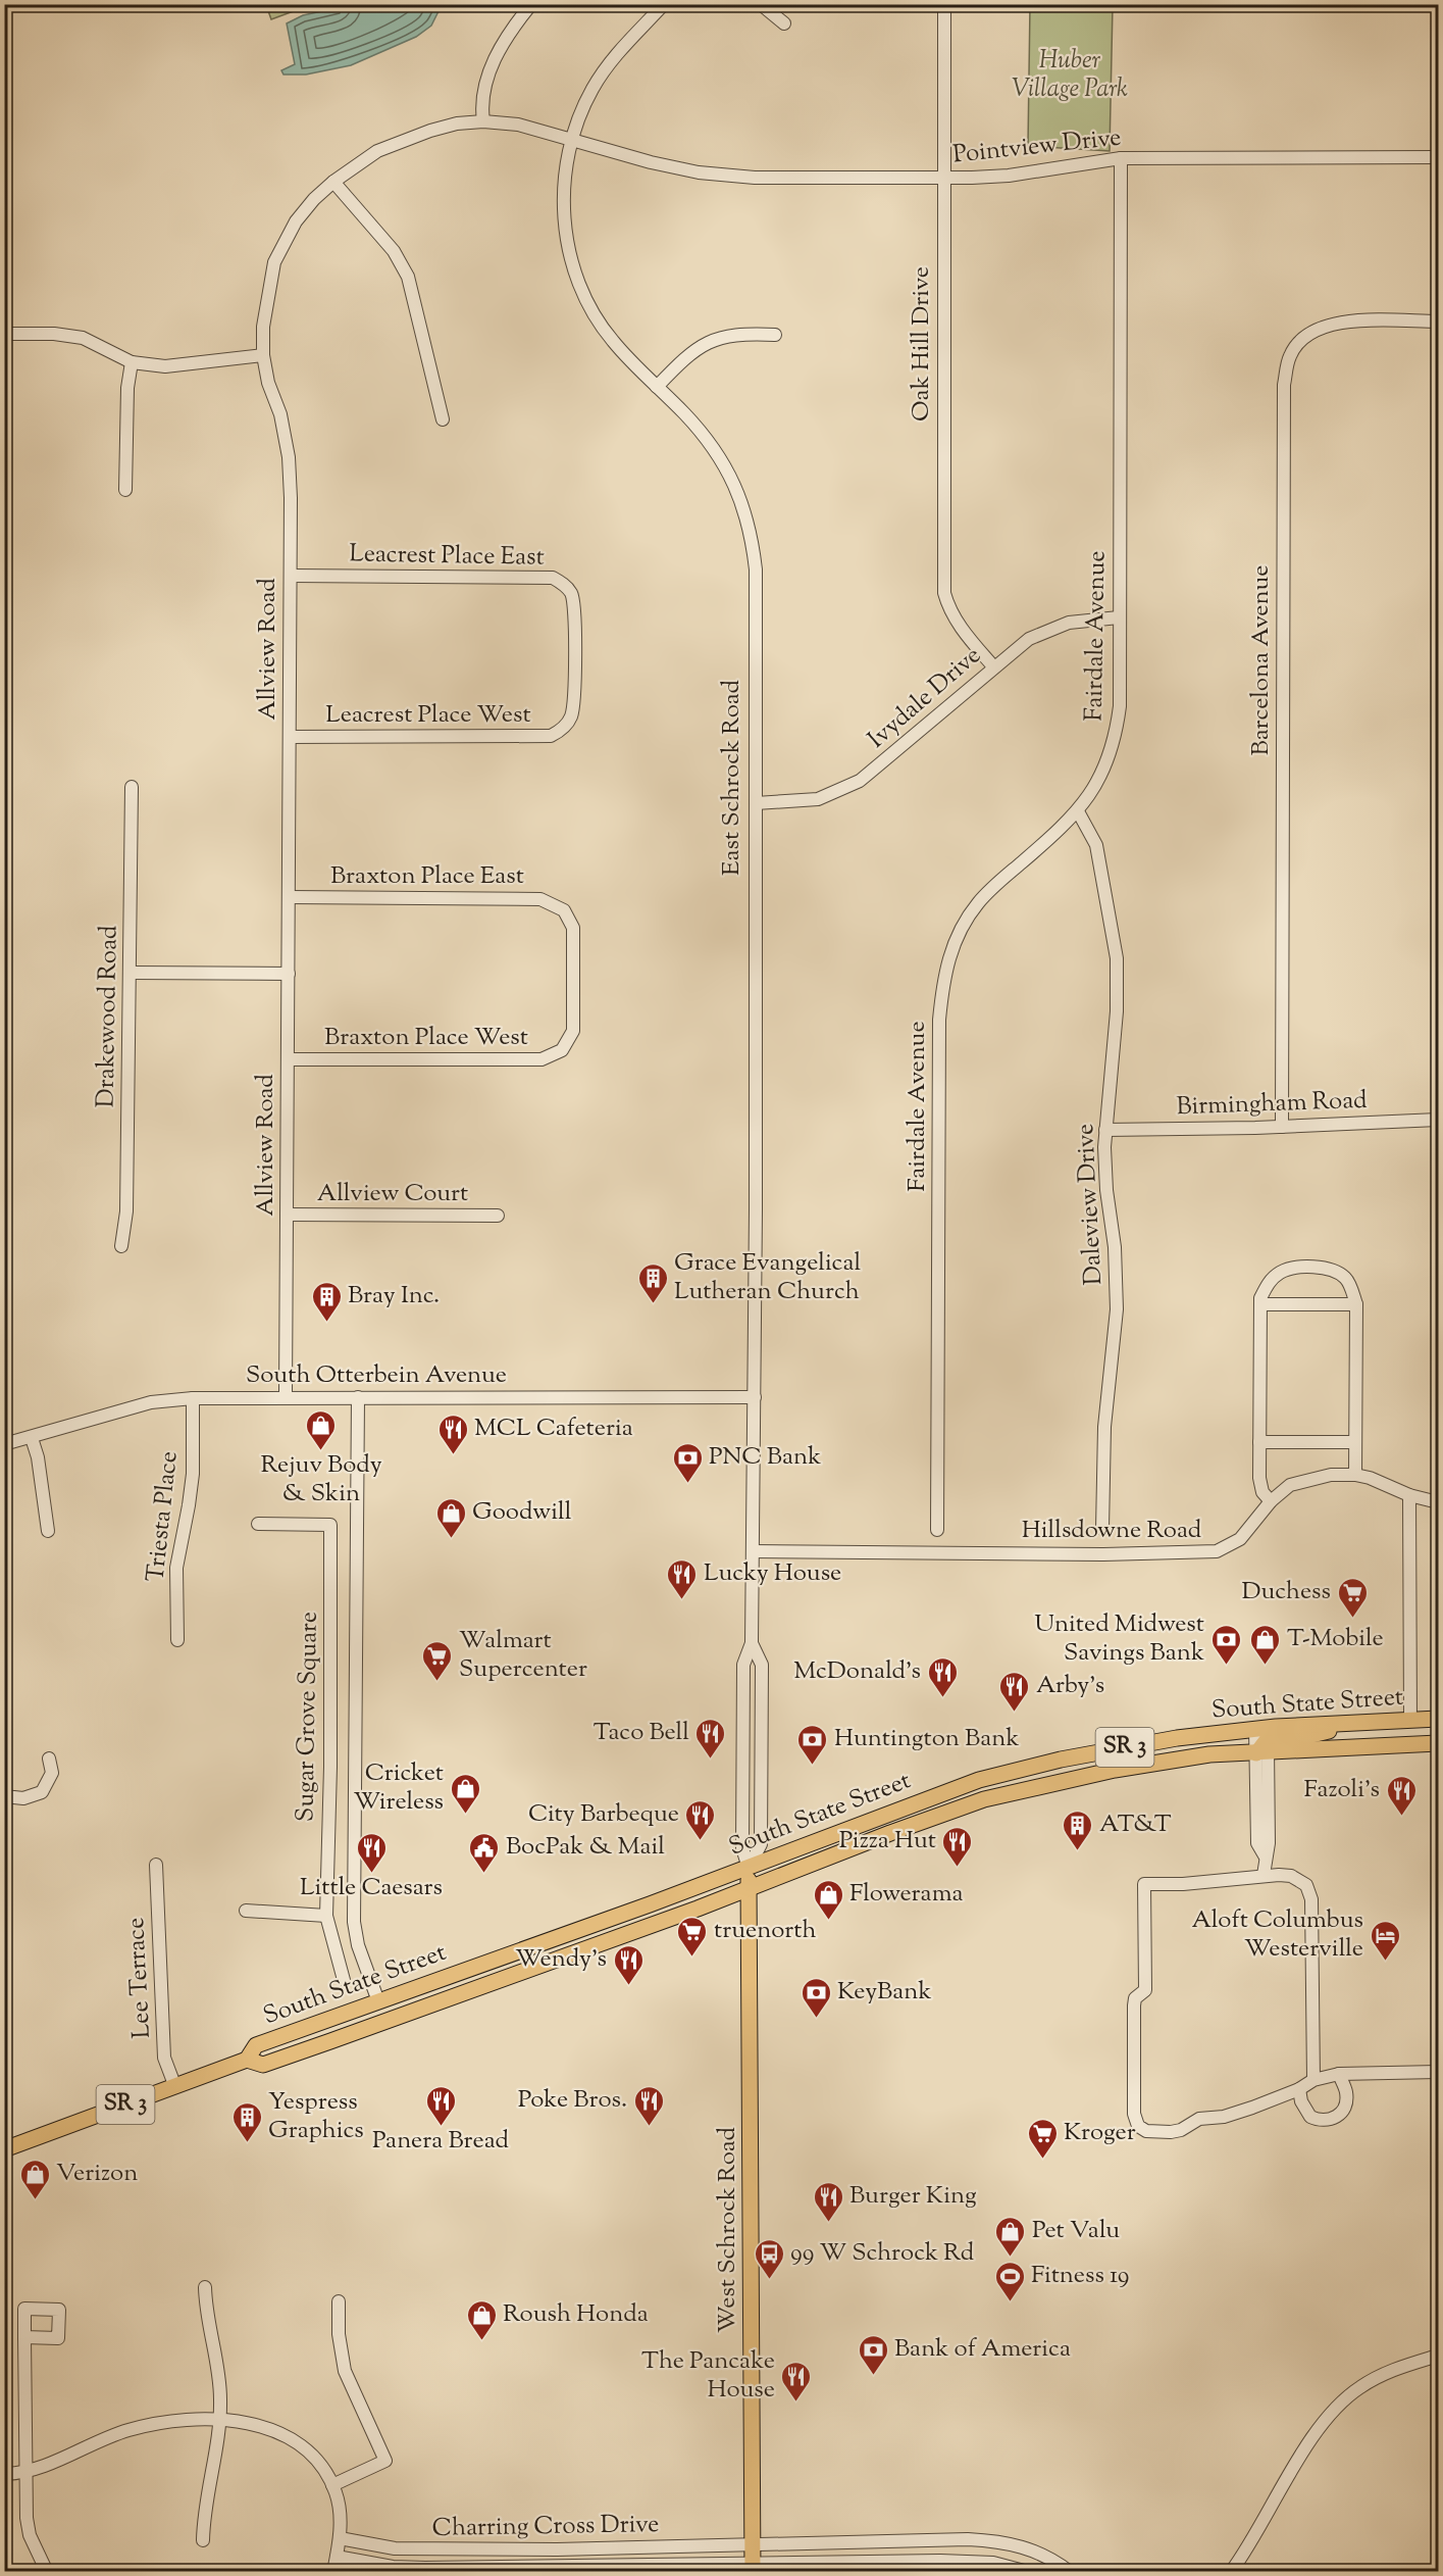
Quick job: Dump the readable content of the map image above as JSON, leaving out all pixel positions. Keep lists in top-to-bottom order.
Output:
{
  "streets": {
    "main road": [
      "East Schrock Road",
      "South State Street",
      "SR 3",
      "West Schrock Road"
    ],
    "street": [
      "Pointview Drive",
      "Oak Hill Drive",
      "Leacrest Place East",
      "Fairdale Avenue",
      "Allview Road",
      "Barcelona Avenue",
      "Ivydale Drive",
      "Leacrest Place West",
      "Braxton Place East",
      "Drakewood Road",
      "Braxton Place West",
      "Birmingham Road",
      "Allview Court",
      "Daleview Drive",
      "South Otterbein Avenue",
      "Triesta Place",
      "Hillsdowne Road",
      "Sugar Grove Square",
      "Lee Terrace",
      "Charring Cross Drive"
    ]
  },
  "crossings": [
    ["Pointview Drive", "Oak Hill Drive"],
    ["Pointview Drive", "Fairdale Avenue"],
    ["Pointview Drive", "Allview Road"],
    ["Pointview Drive", "East Schrock Road"],
    ["Oak Hill Drive", "Ivydale Drive"],
    ["Leacrest Place East", "Allview Road"],
    ["Leacrest Place East", "Leacrest Place West"],
    ["Fairdale Avenue", "Ivydale Drive"],
    ["Fairdale Avenue", "Daleview Drive"],
    ["Allview Road", "Leacrest Place West"],
    ["Allview Road", "East Schrock Road"],
    ["Allview Road", "Braxton Place East"],
    ["Allview Road", "Braxton Place West"],
    ["Allview Road", "Allview Court"],
    ["Allview Road", "South Otterbein Avenue"],
    ["Barcelona Avenue", "Birmingham Road"],
    ["Ivydale Drive", "East Schrock Road"],
    ["East Schrock Road", "South Otterbein Avenue"],
    ["East Schrock Road", "Hillsdowne Road"],
    ["East Schrock Road", "South State Street"],
    ["East Schrock Road", "West Schrock Road"],
    ["Braxton Place East", "Braxton Place West"],
    ["Birmingham Road", "Daleview Drive"],
    ["South Otterbein Avenue", "Triesta Place"],
    ["South State Street", "Lee Terrace"],
    ["South State Street", "West Schrock Road"],
    ["West Schrock Road", "Charring Cross Drive"]
  ],
  "parks": ["Huber Village Park"],
  "places": {
    "building": [
      "Grace Evangelical Lutheran Church",
      "Bray Inc.",
      "AT&T",
      "Yespress Graphics"
    ],
    "shop": [
      "Rejuv Body & Skin",
      "Goodwill",
      "T-Mobile",
      "Cricket Wireless",
      "Flowerama",
      "Verizon",
      "Pet Valu",
      "Roush Honda"
    ],
    "restaurant": [
      "MCL Cafeteria",
      "Lucky House",
      "McDonald's",
      "Arby's",
      "Taco Bell",
      "Fazoli's",
      "City Barbeque",
      "Pizza Hut",
      "Little Caesars",
      "Wendy's",
      "Panera Bread",
      "Poke Bros.",
      "Burger King",
      "The Pancake House"
    ],
    "bank": [
      "PNC Bank",
      "United Midwest Savings Bank",
      "Huntington Bank",
      "KeyBank",
      "Bank of America"
    ],
    "supermarket": [
      "Duchess",
      "Walmart Supercenter",
      "truenorth",
      "Kroger"
    ],
    "public building": ["BocPak & Mail"],
    "hotel": ["Aloft Columbus Westerville"],
    "bus stop": ["99 W Schrock Rd"],
    "sports": ["Fitness 19"]
  }
}
